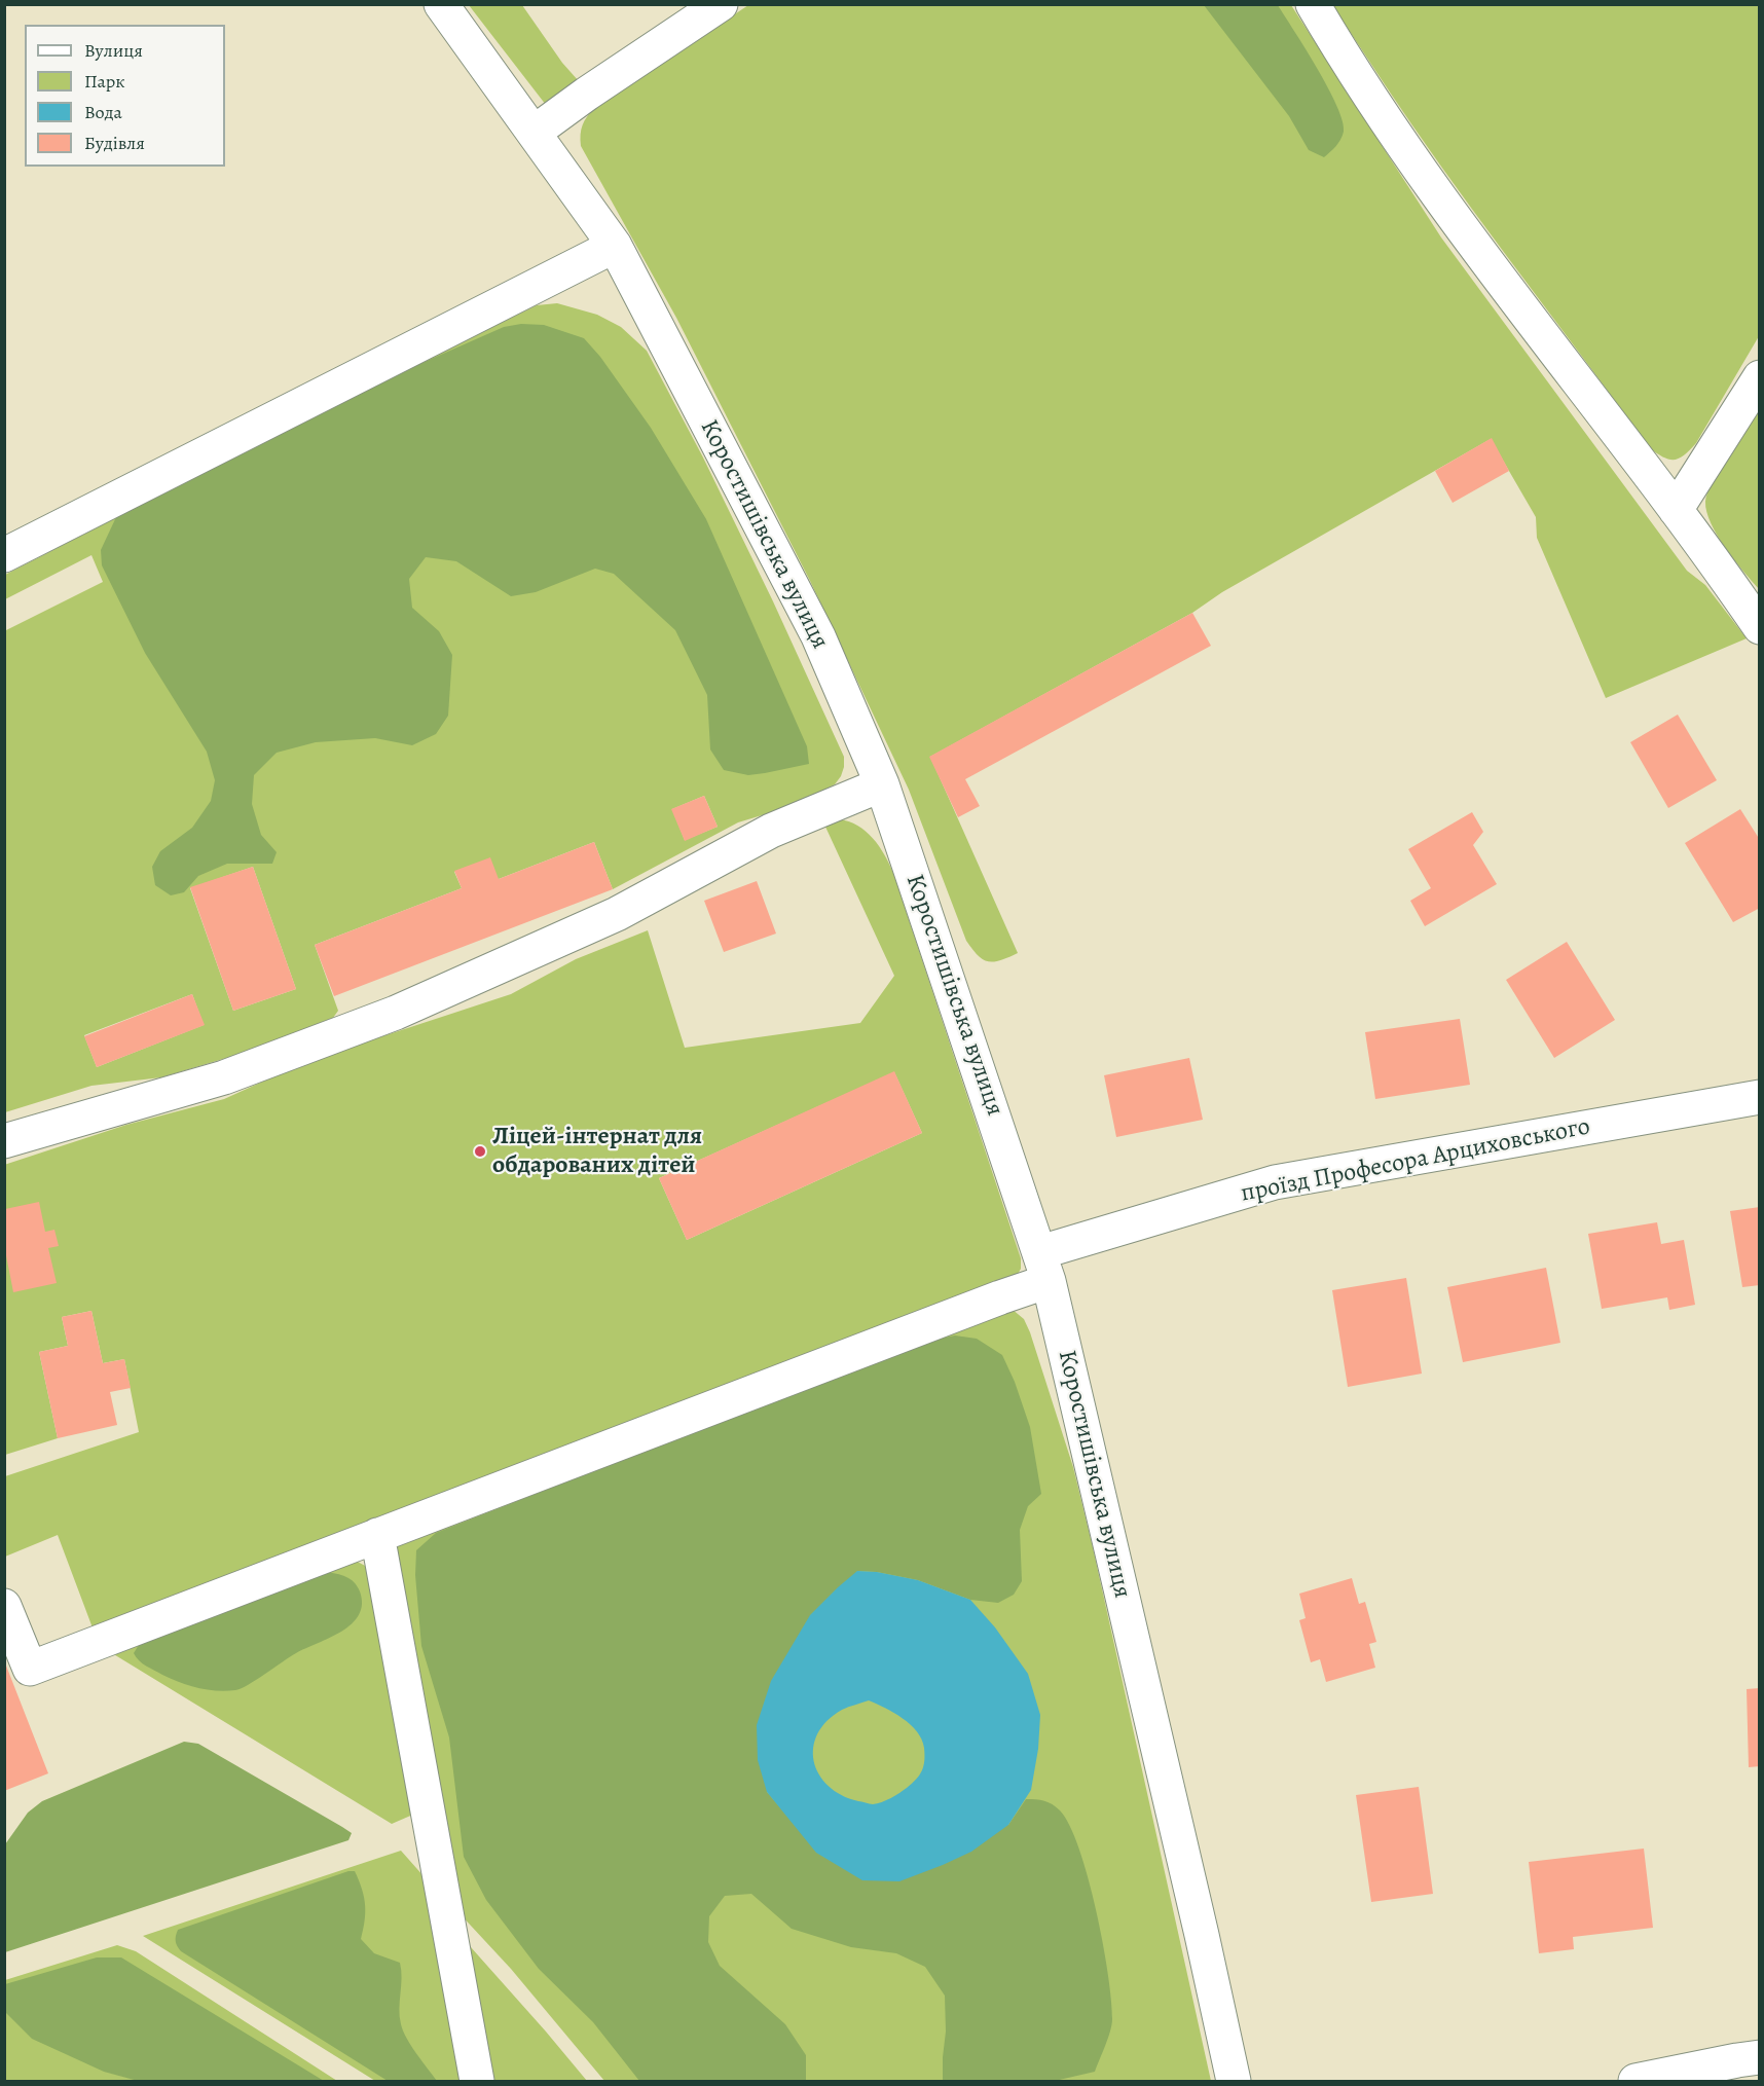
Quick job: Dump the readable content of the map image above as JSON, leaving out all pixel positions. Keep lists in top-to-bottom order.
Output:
{
  "streets": {
    "street": ["Коростишівська вулиця", "проїзд Професора Арциховського"]
  },
  "crossings": [
    ["Коростишівська вулиця", "проїзд Професора Арциховського"]
  ],
  "places": ["Ліцей-інтернат для обдарованих дітей"],
  "legend": [
    "Вулиця",
    "Парк",
    "Вода",
    "Будівля"
  ]
}
